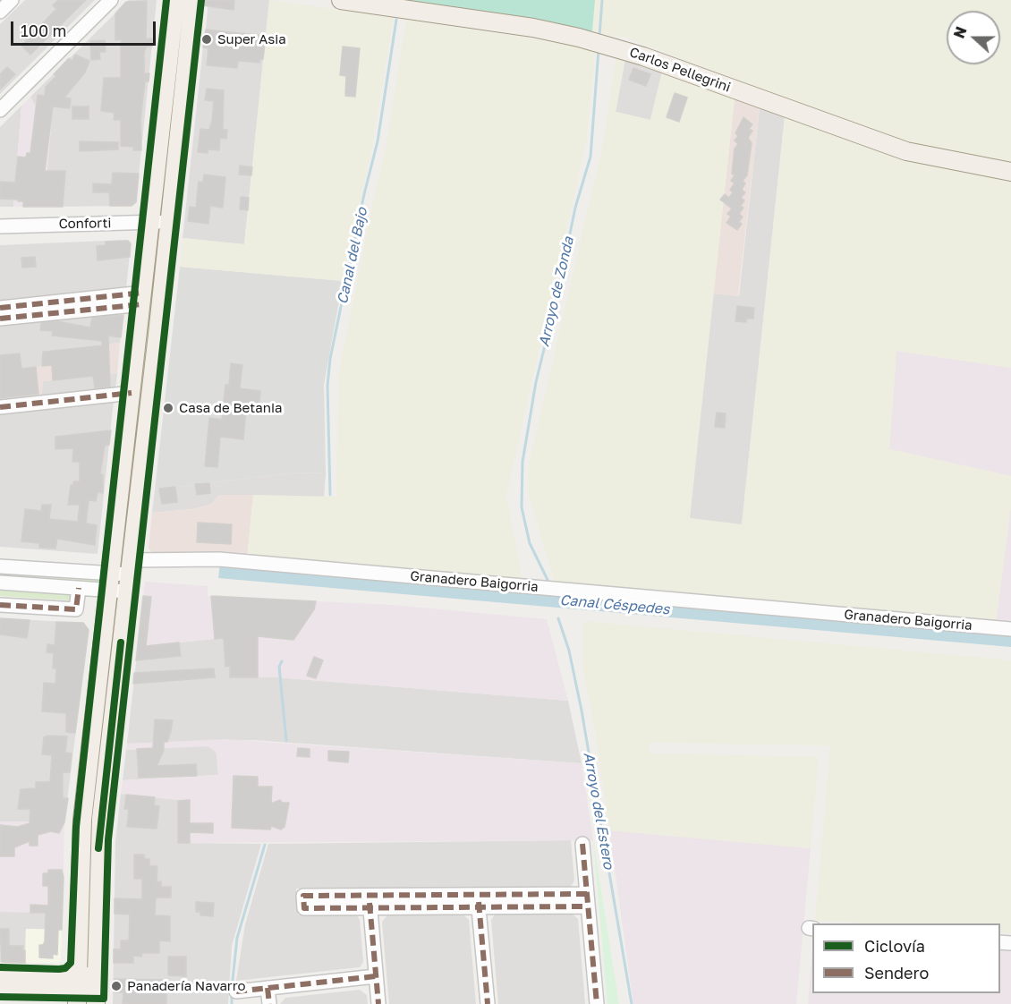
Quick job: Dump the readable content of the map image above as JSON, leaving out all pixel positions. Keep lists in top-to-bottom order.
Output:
{
  "streets": {
    "main road": ["Carlos Pellegrini"],
    "street": ["Conforti", "Granadero Baigorria"]
  },
  "water": [
    "Canal del Bajo",
    "Arroyo de Zonda",
    "Canal Céspedes",
    "Arroyo del Estero"
  ],
  "places": ["Super Asia", "Casa de Betania", "Panadería Navarro"],
  "legend": ["Ciclovía", "Sendero"],
  "scale_bar": "100 m",
  "north": "left"
}
